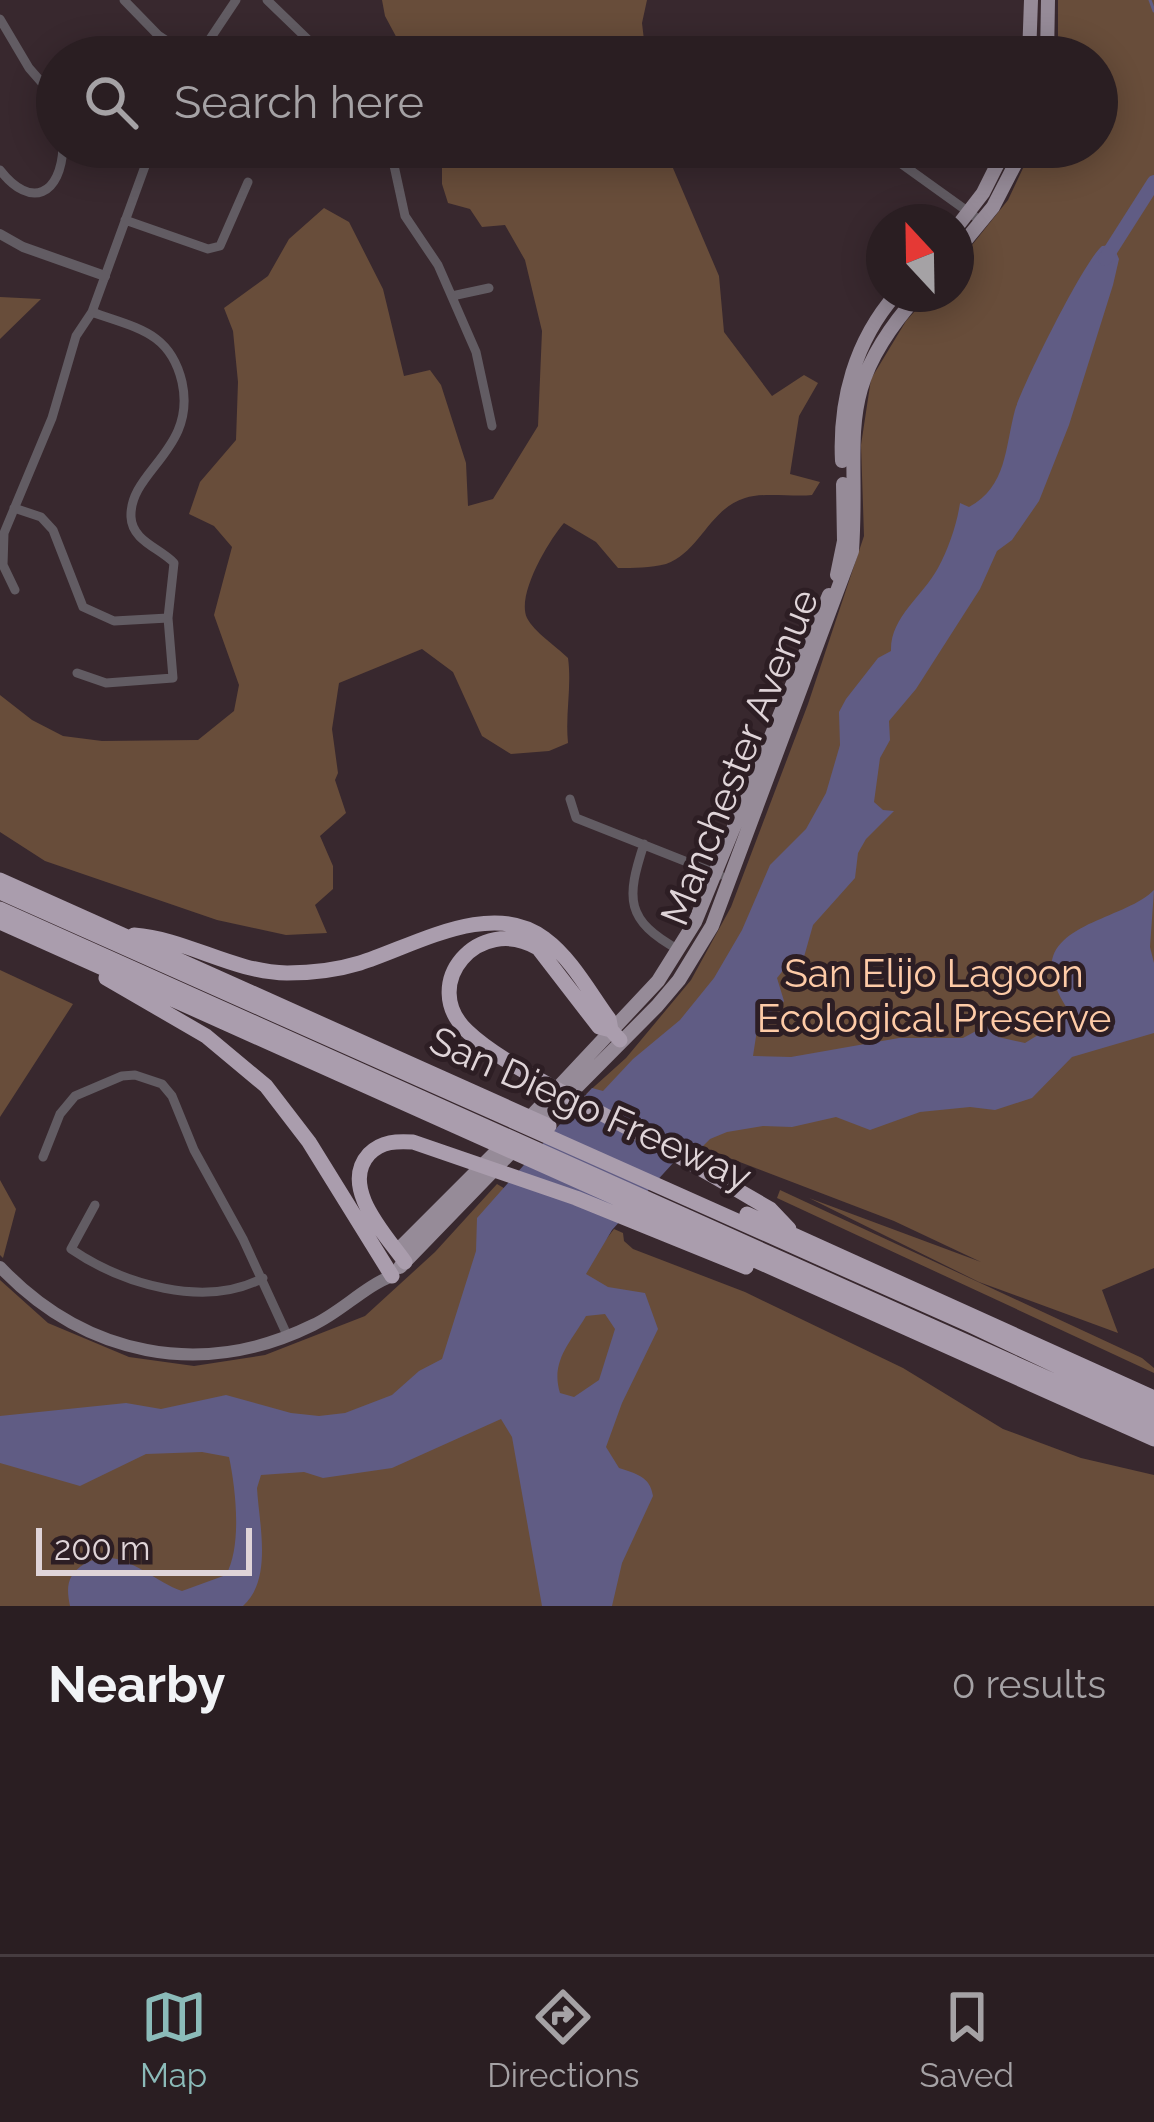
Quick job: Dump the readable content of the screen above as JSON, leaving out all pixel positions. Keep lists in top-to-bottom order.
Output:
{
  "streets": {
    "highway": ["San Diego Freeway"],
    "main road": ["Manchester Avenue"]
  },
  "parks": ["San Elijo Lagoon Ecological Preserve"],
  "scale_bar": "200 m",
  "north": "top",
  "page": {
    "search": "Search here",
    "scale": "200 m",
    "heading": ["Nearby", "0 results"],
    "nav": ["Map", "Directions", "Saved"]
  }
}
